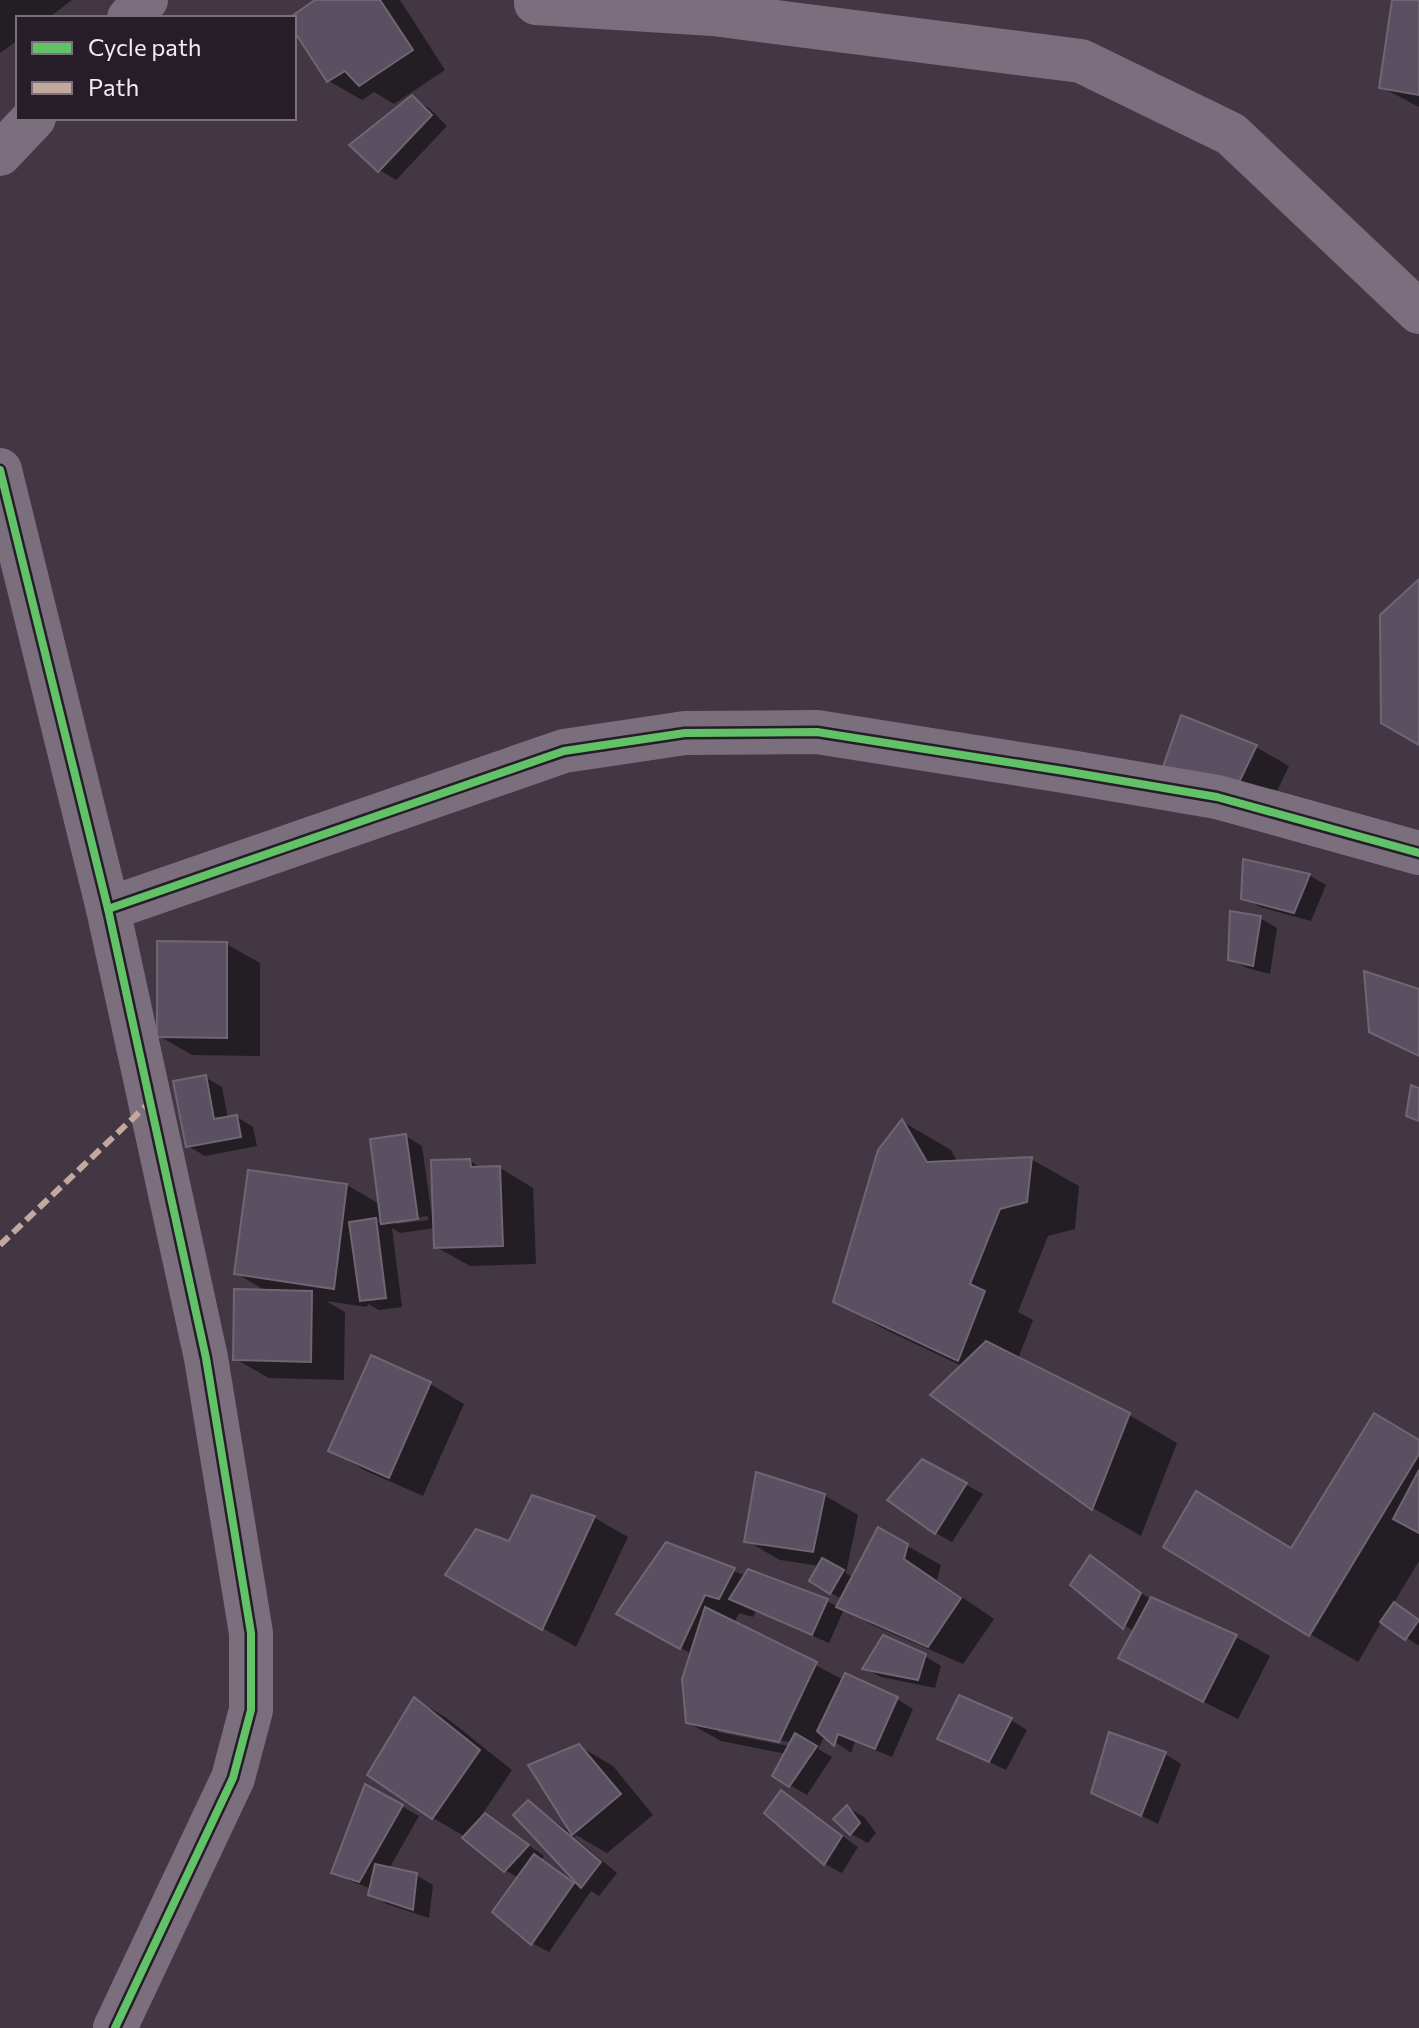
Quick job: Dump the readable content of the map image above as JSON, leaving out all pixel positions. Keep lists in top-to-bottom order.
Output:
{
  "legend": ["Cycle path", "Path"]
}
